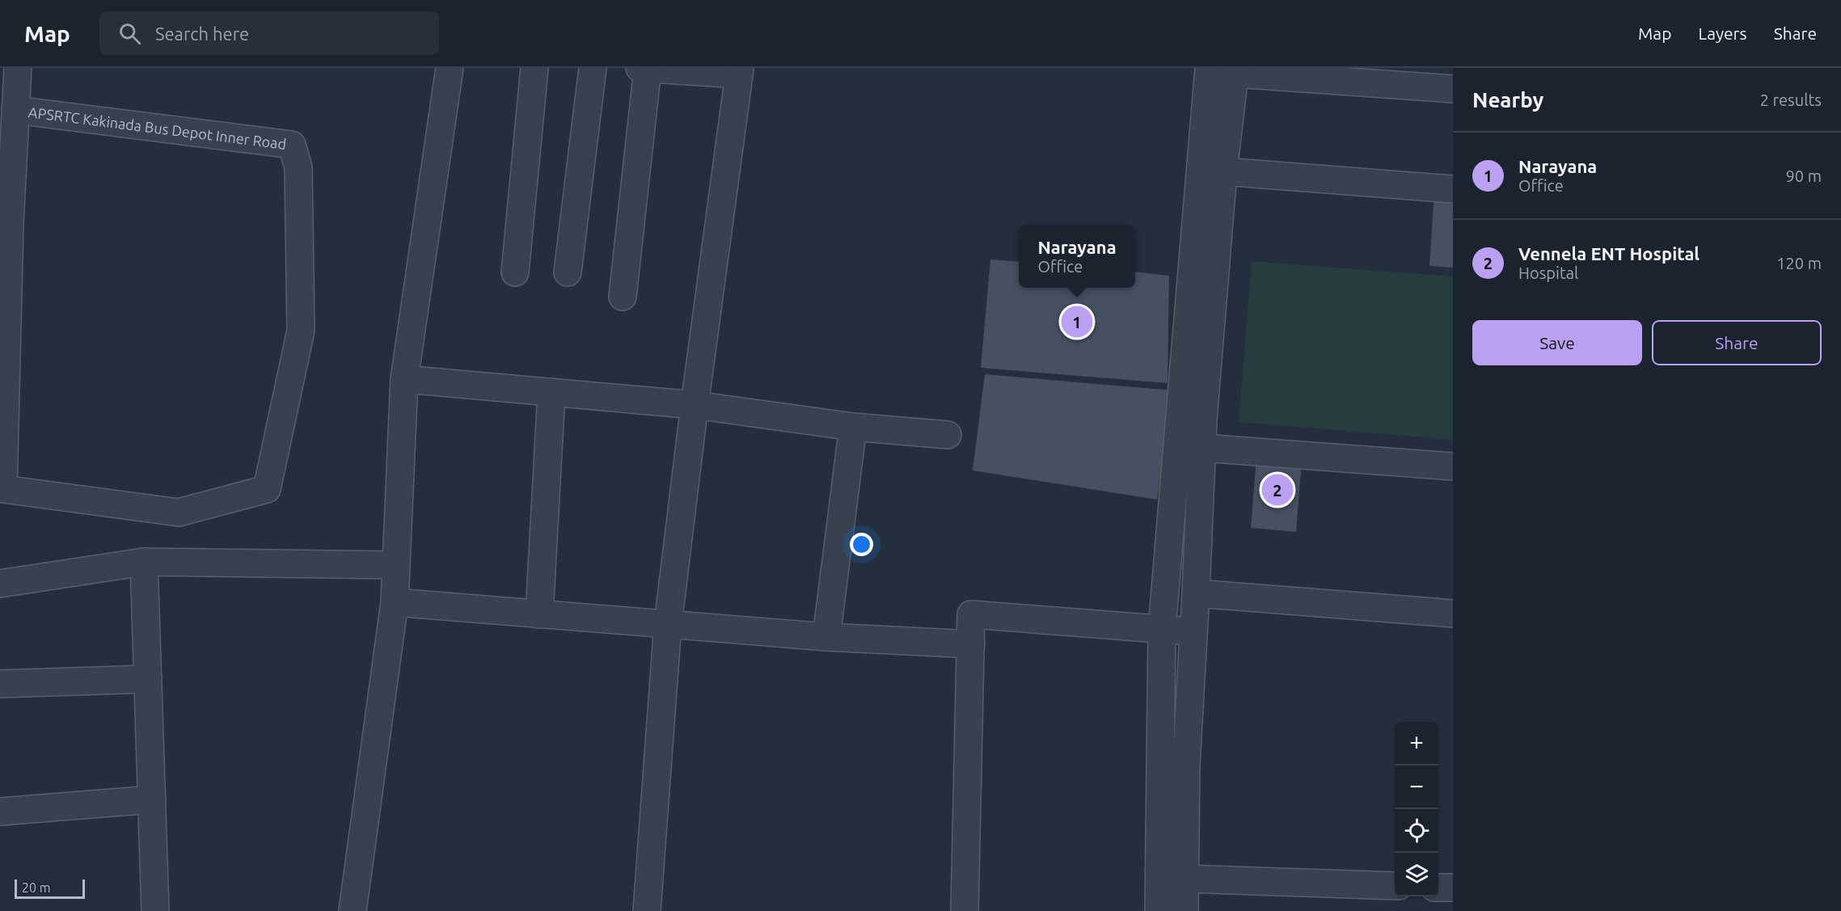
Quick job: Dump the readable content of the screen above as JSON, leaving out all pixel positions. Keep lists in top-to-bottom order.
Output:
{
  "streets": {
    "street": ["APSRTC Kakinada Bus Depot Inner Road"]
  },
  "scale_bar": "20 m",
  "page": {
    "header": "Map",
    "search": "Search here",
    "nav": ["Map", "Layers", "Share"],
    "heading": ["Nearby", "2 results"],
    "list": [
      {
        "mark": "1",
        "name": "Narayana",
        "note": "Office",
        "value": "90 m"
      },
      {
        "mark": "2",
        "name": "Vennela ENT Hospital",
        "note": "Hospital",
        "value": "120 m"
      }
    ],
    "popup": ["Narayana", "Office"],
    "pins": ["1", "2"],
    "buttons": ["Save", "Share"],
    "map_buttons": ["+", "−"],
    "scale": "20 m"
  }
}
